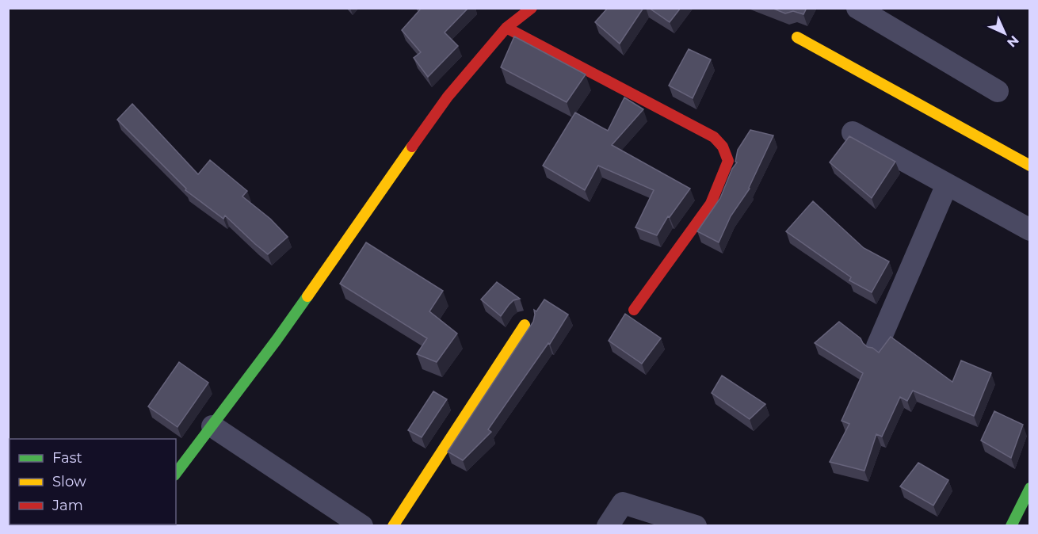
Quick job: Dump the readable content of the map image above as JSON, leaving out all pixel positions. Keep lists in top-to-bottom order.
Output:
{
  "legend": ["Fast", "Slow", "Jam"],
  "north": "bottom right"
}
